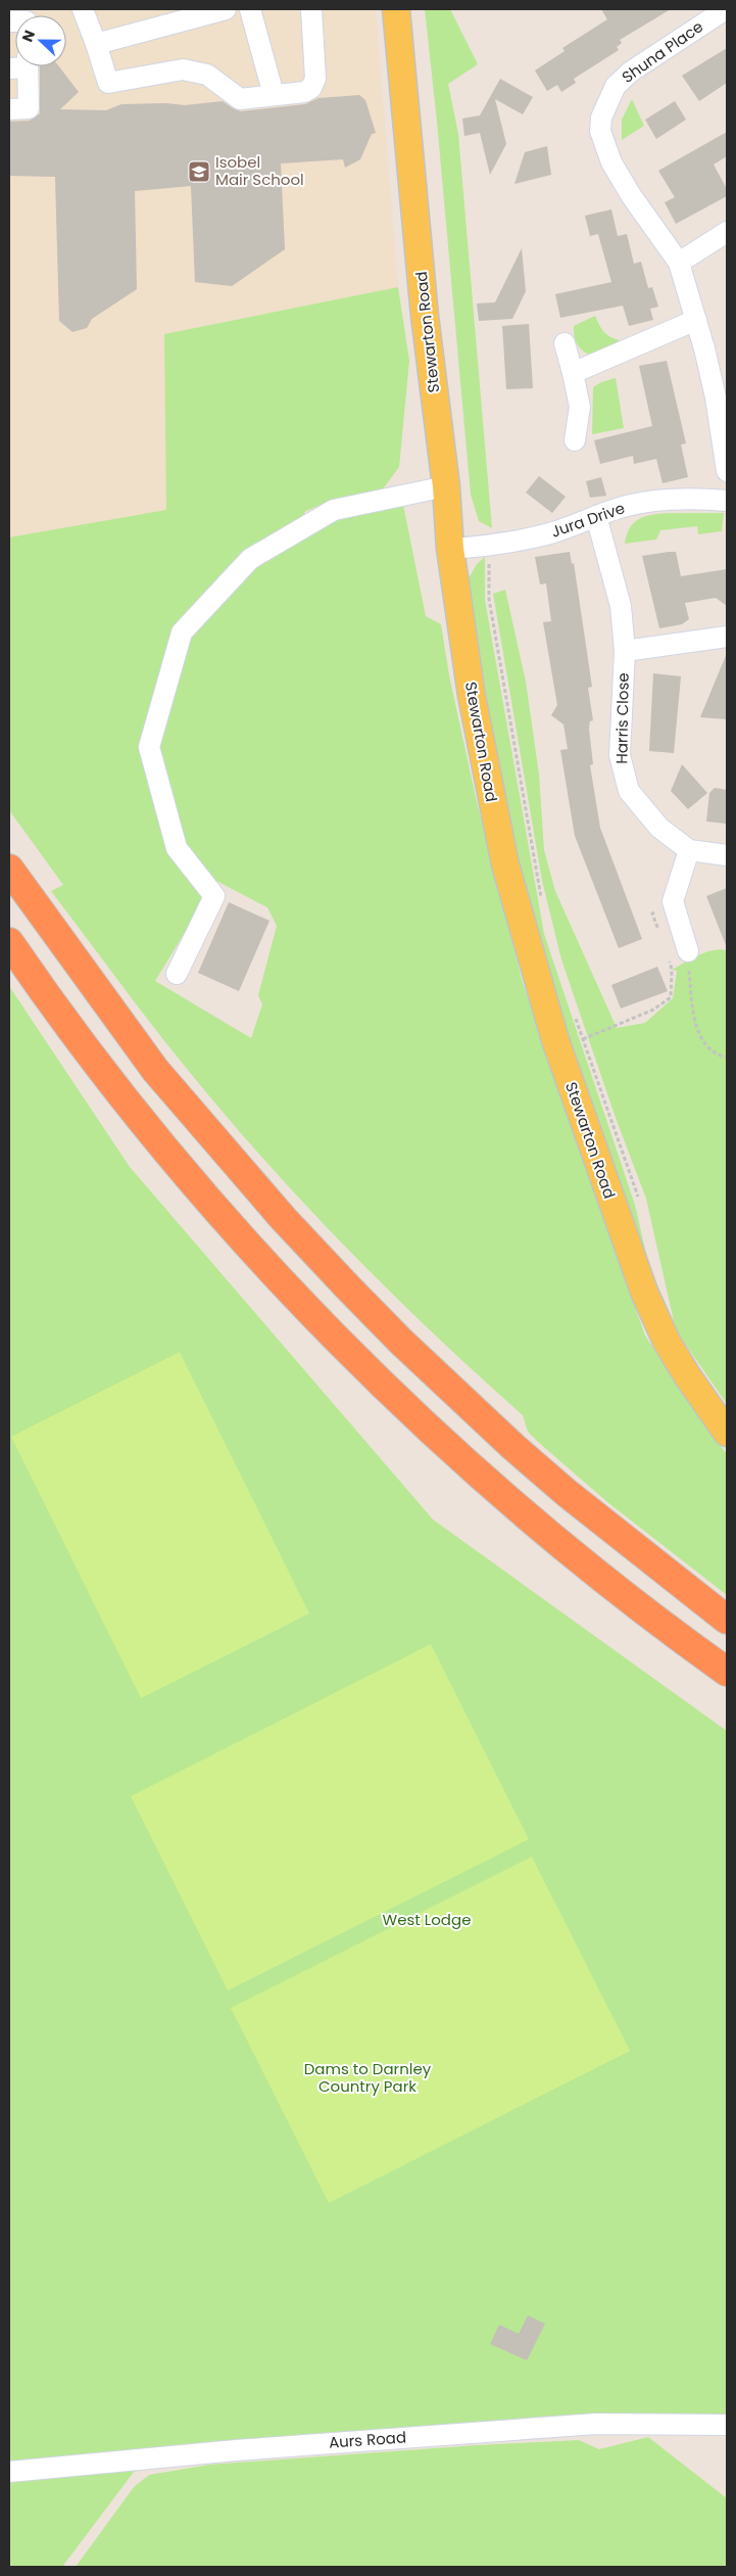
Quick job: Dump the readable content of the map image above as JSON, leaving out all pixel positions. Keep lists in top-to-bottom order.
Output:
{
  "streets": {
    "main road": ["Stewarton Road"],
    "street": [
      "Shuna Place",
      "Jura Drive",
      "Harris Close",
      "Aurs Road"
    ]
  },
  "crossings": [
    ["Stewarton Road", "Jura Drive"],
    ["Jura Drive", "Harris Close"]
  ],
  "parks": ["West Lodge", "Dams to Darnley Country Park"],
  "places": {
    "school or university": ["Isobel Mair School"]
  },
  "north": "left"
}
